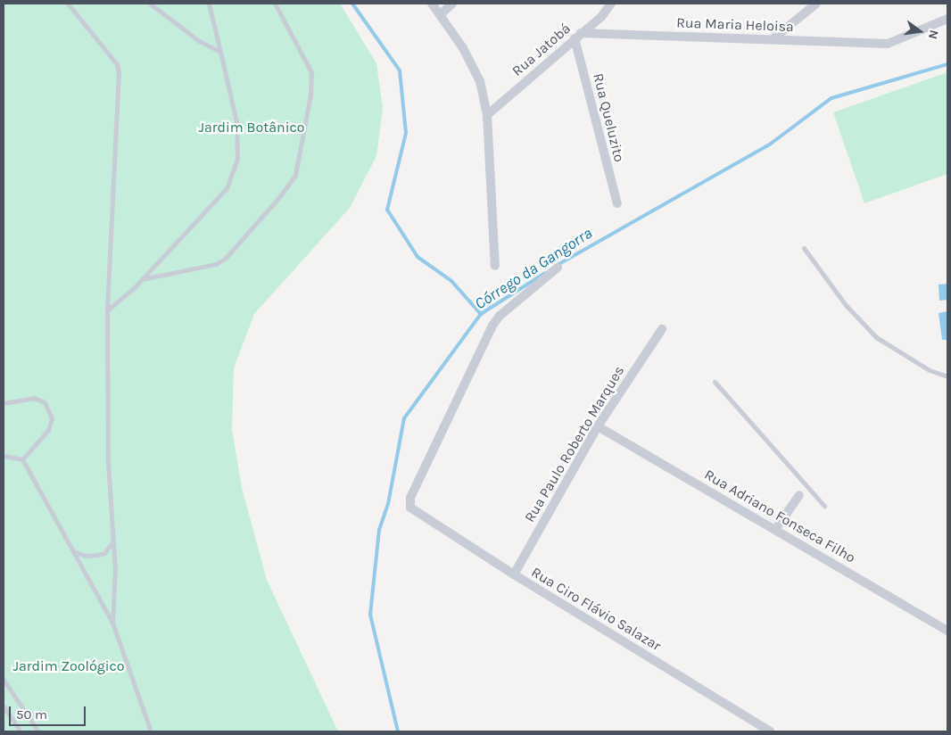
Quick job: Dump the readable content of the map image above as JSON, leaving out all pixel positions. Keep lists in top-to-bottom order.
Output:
{
  "streets": {
    "street": [
      "Rua Maria Heloisa",
      "Rua Jatobá",
      "Rua Queluzito",
      "Rua Paulo Roberto Marques",
      "Rua Adriano Fonseca Filho",
      "Rua Ciro Flávio Salazar"
    ]
  },
  "crossings": [
    ["Rua Maria Heloisa", "Rua Jatobá"],
    ["Rua Maria Heloisa", "Rua Queluzito"],
    ["Rua Jatobá", "Rua Queluzito"],
    ["Rua Paulo Roberto Marques", "Rua Adriano Fonseca Filho"],
    ["Rua Paulo Roberto Marques", "Rua Ciro Flávio Salazar"]
  ],
  "water": ["Córrego da Gangorra"],
  "parks": ["Jardim Botânico", "Jardim Zoológico"],
  "scale_bar": "50 m",
  "north": "right"
}
